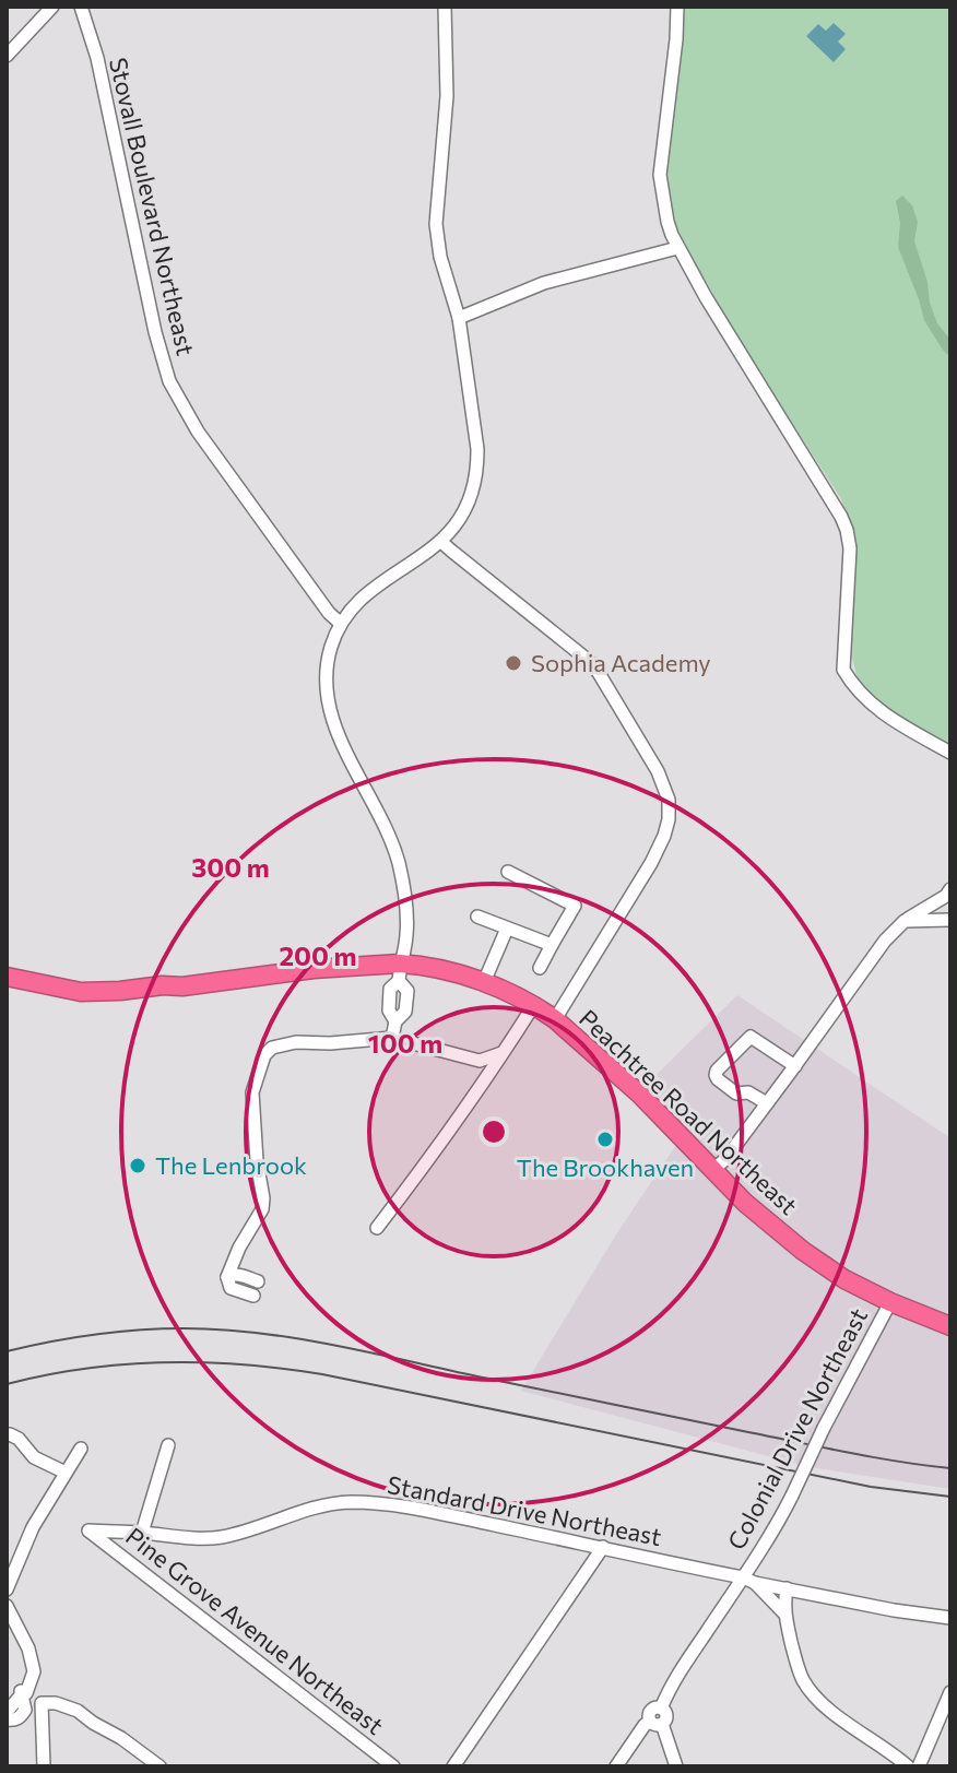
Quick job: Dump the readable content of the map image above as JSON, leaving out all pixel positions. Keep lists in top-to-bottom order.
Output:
{
  "streets": {
    "highway": ["Peachtree Road Northeast"],
    "street": [
      "Stovall Boulevard Northeast",
      "Colonial Drive Northeast",
      "Standard Drive Northeast",
      "Pine Grove Avenue Northeast"
    ]
  },
  "crossings": [
    ["Peachtree Road Northeast", "Colonial Drive Northeast"],
    ["Colonial Drive Northeast", "Standard Drive Northeast"],
    ["Standard Drive Northeast", "Pine Grove Avenue Northeast"]
  ],
  "places": ["Sophia Academy", "The Brookhaven", "The Lenbrook"],
  "rings": ["300 m", "200 m", "100 m"]
}
